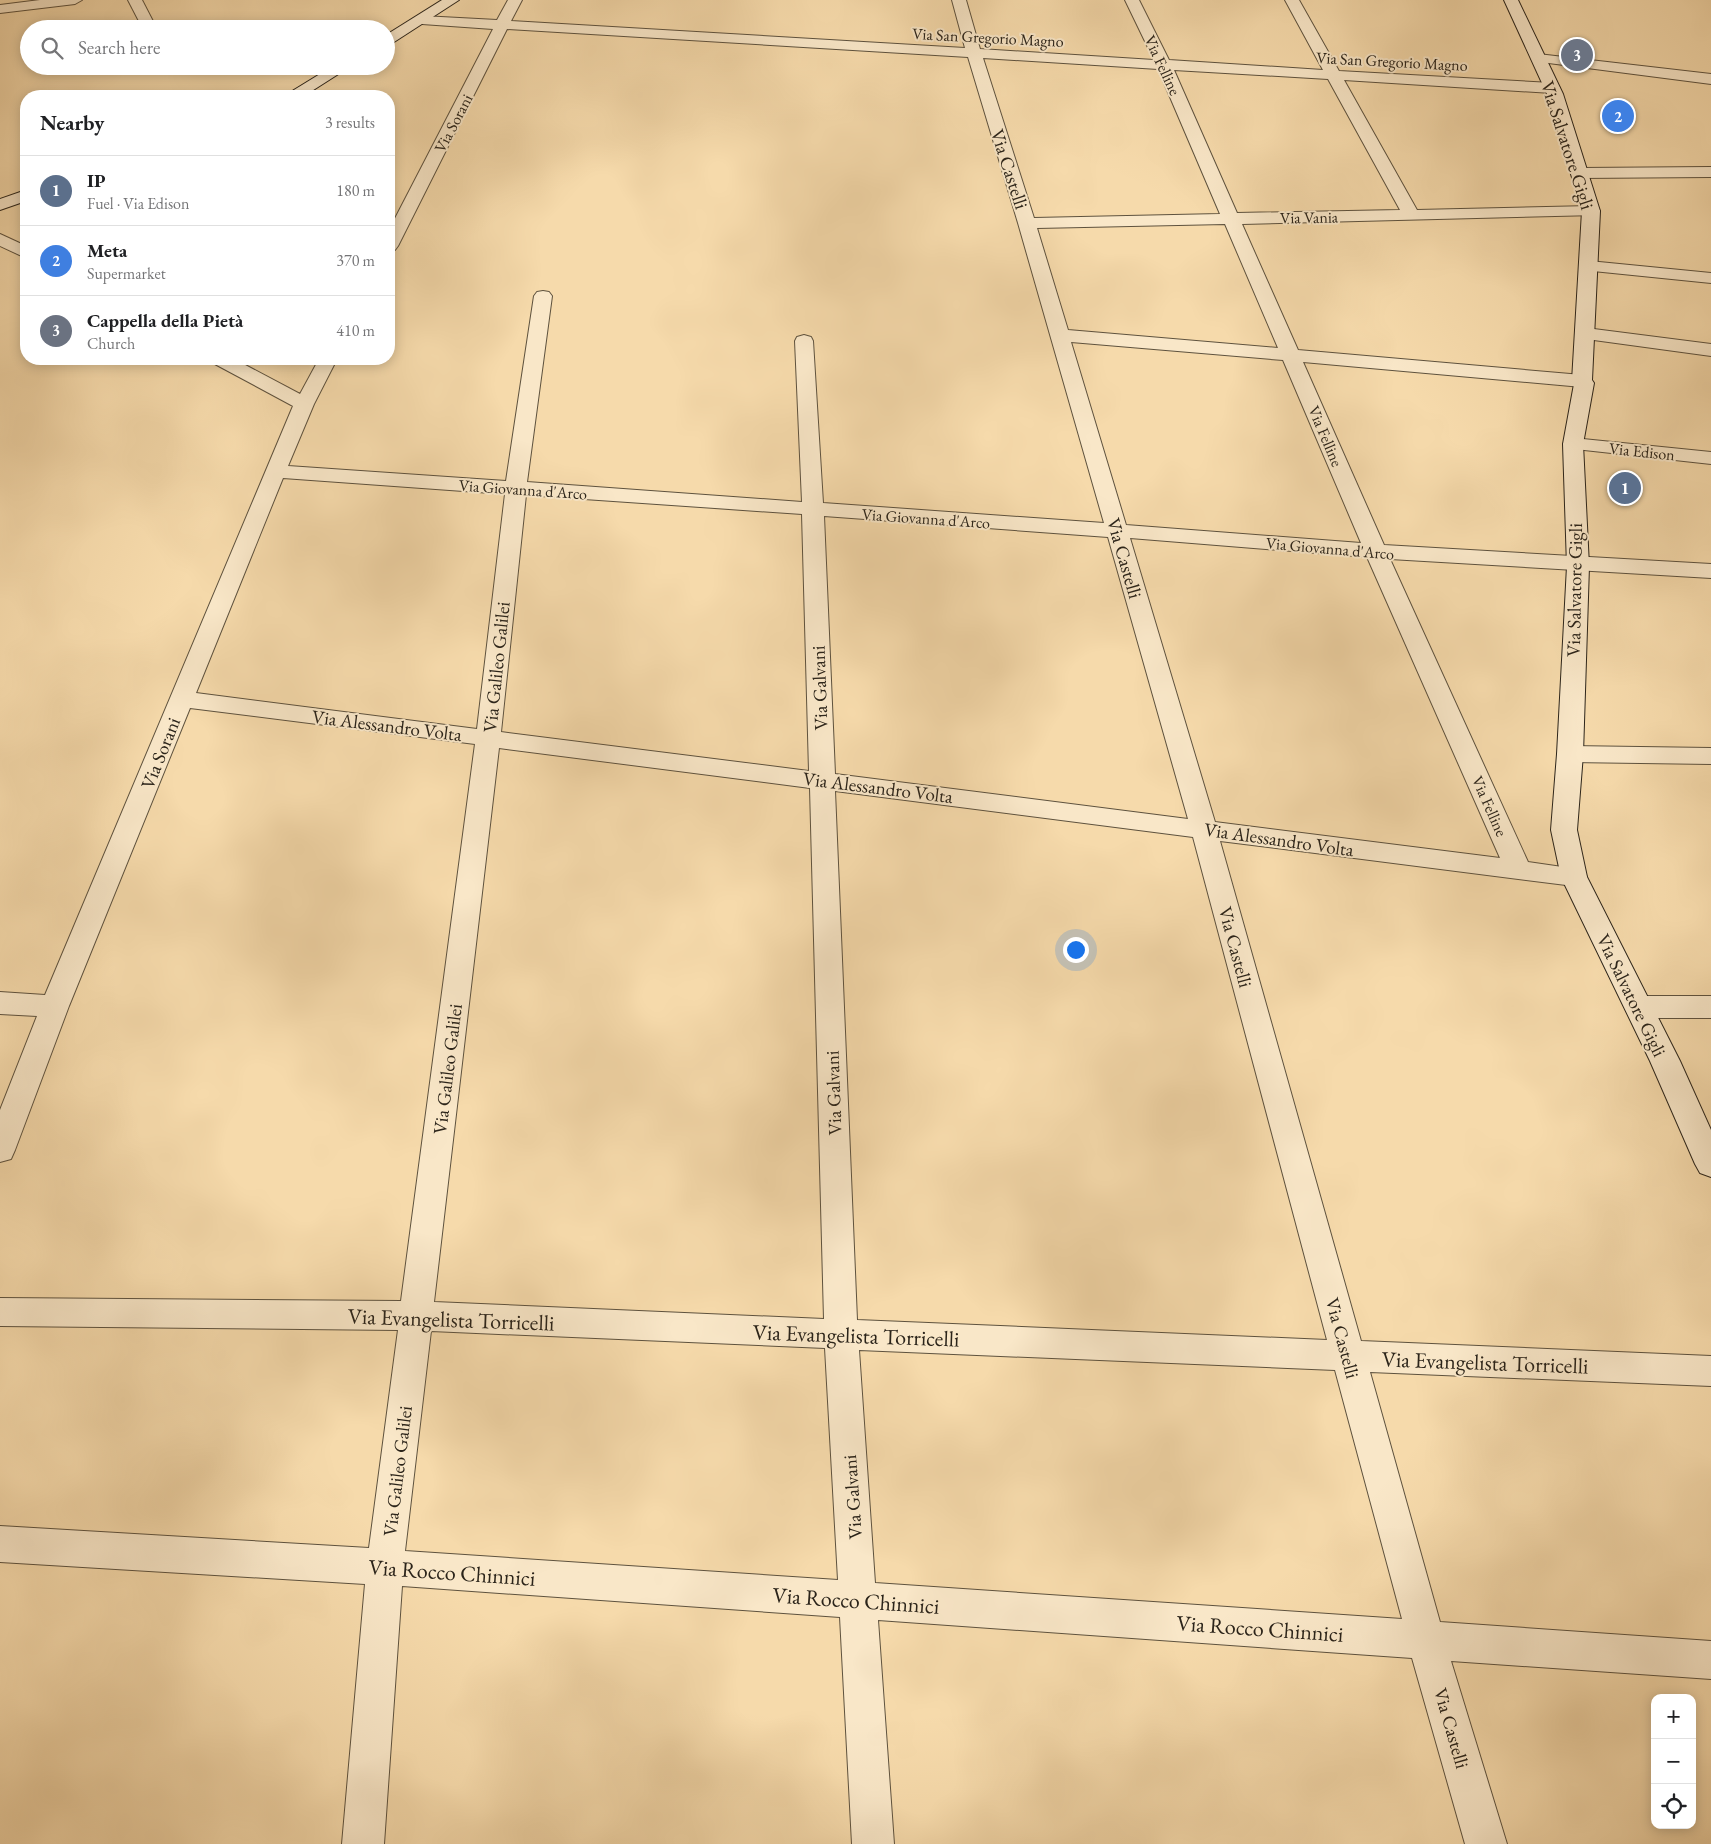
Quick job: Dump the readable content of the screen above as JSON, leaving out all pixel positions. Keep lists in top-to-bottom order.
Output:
{
  "streets": {
    "street": [
      "Via San Gregorio Magno",
      "Via Felline",
      "Via Sorani",
      "Via Salvatore Gigli",
      "Via Castelli",
      "Via Vania",
      "Via Edison",
      "Via Giovanna d'Arco",
      "Via Galileo Galilei",
      "Via Galvani",
      "Via Alessandro Volta",
      "Via Evangelista Torricelli",
      "Via Rocco Chinnici"
    ]
  },
  "crossings": [
    ["Via San Gregorio Magno", "Via Felline"],
    ["Via San Gregorio Magno", "Via Sorani"],
    ["Via San Gregorio Magno", "Via Salvatore Gigli"],
    ["Via San Gregorio Magno", "Via Castelli"],
    ["Via Felline", "Via Vania"],
    ["Via Felline", "Via Giovanna d'Arco"],
    ["Via Felline", "Via Alessandro Volta"],
    ["Via Sorani", "Via Giovanna d'Arco"],
    ["Via Sorani", "Via Alessandro Volta"],
    ["Via Salvatore Gigli", "Via Vania"],
    ["Via Salvatore Gigli", "Via Edison"],
    ["Via Salvatore Gigli", "Via Giovanna d'Arco"],
    ["Via Salvatore Gigli", "Via Alessandro Volta"],
    ["Via Castelli", "Via Vania"],
    ["Via Castelli", "Via Giovanna d'Arco"],
    ["Via Castelli", "Via Alessandro Volta"],
    ["Via Castelli", "Via Evangelista Torricelli"],
    ["Via Castelli", "Via Rocco Chinnici"],
    ["Via Giovanna d'Arco", "Via Galileo Galilei"],
    ["Via Giovanna d'Arco", "Via Galvani"],
    ["Via Galileo Galilei", "Via Alessandro Volta"],
    ["Via Galileo Galilei", "Via Evangelista Torricelli"],
    ["Via Galileo Galilei", "Via Rocco Chinnici"],
    ["Via Galvani", "Via Alessandro Volta"],
    ["Via Galvani", "Via Evangelista Torricelli"],
    ["Via Galvani", "Via Rocco Chinnici"]
  ],
  "page": {
    "search": "Search here",
    "pins": ["3", "2", "1"],
    "heading": ["Nearby", "3 results"],
    "list": [
      {
        "mark": "1",
        "name": "IP",
        "note": "Fuel · Via Edison",
        "value": "180 m"
      },
      {
        "mark": "2",
        "name": "Meta",
        "note": "Supermarket",
        "value": "370 m"
      },
      {
        "mark": "3",
        "name": "Cappella della Pietà",
        "note": "Church",
        "value": "410 m"
      }
    ],
    "map_buttons": ["+", "−"]
  }
}
